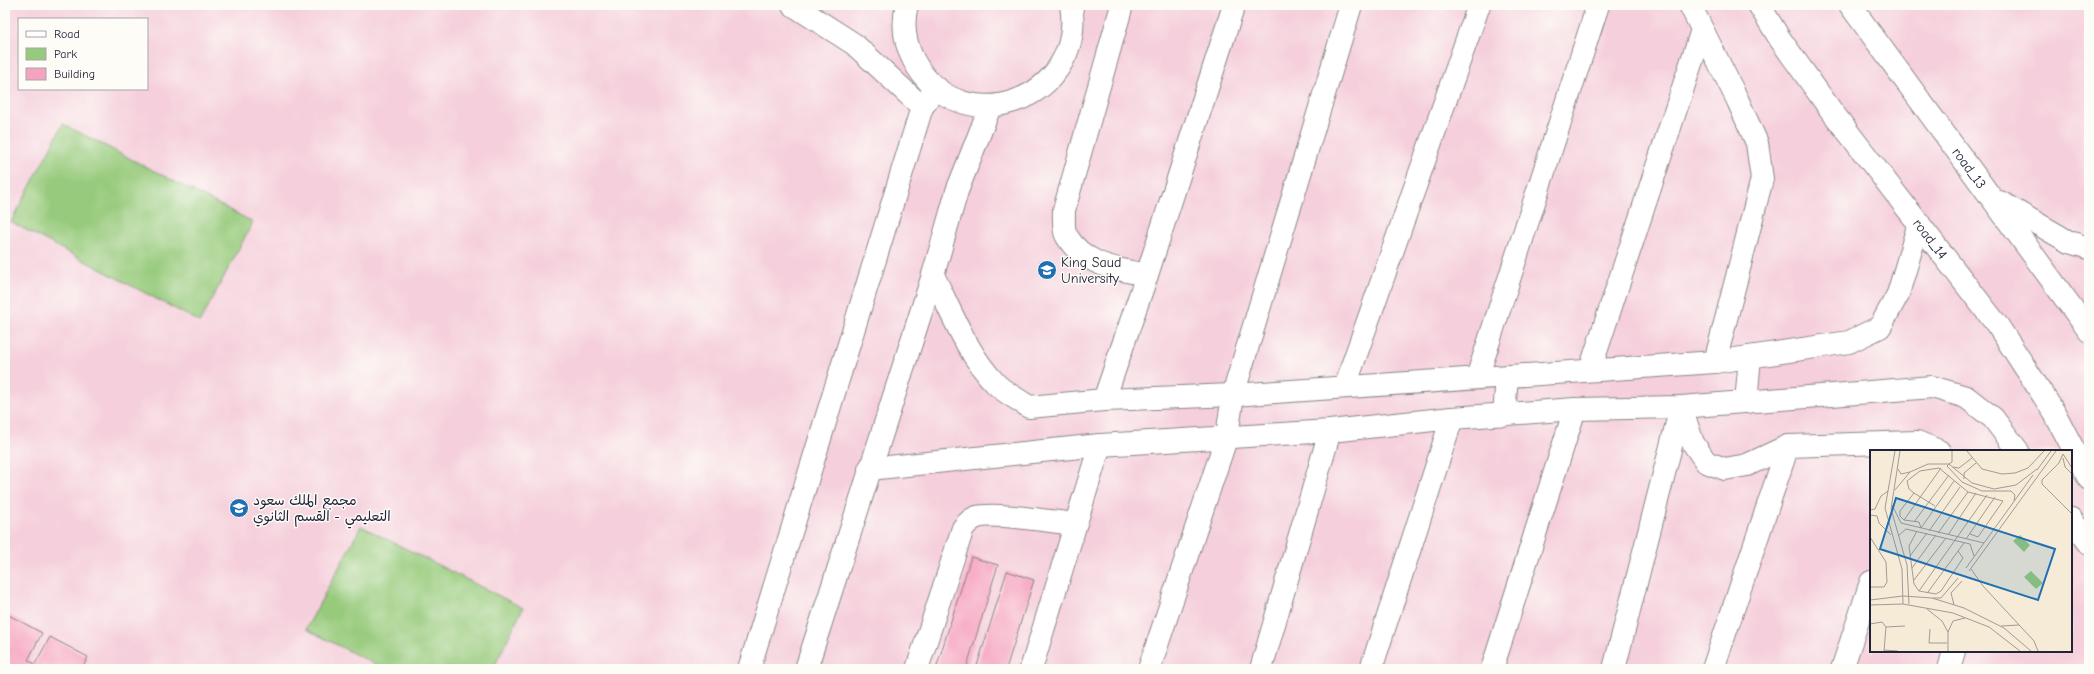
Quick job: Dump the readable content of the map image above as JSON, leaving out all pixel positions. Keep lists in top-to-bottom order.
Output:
{
  "streets": {
    "street": ["road_13", "road_14"]
  },
  "places": {
    "school or university": ["King Saud University", "مجمع الملك سعود التعليمي - القسم الثانوي"]
  },
  "legend": ["Road", "Park", "Building"]
}
